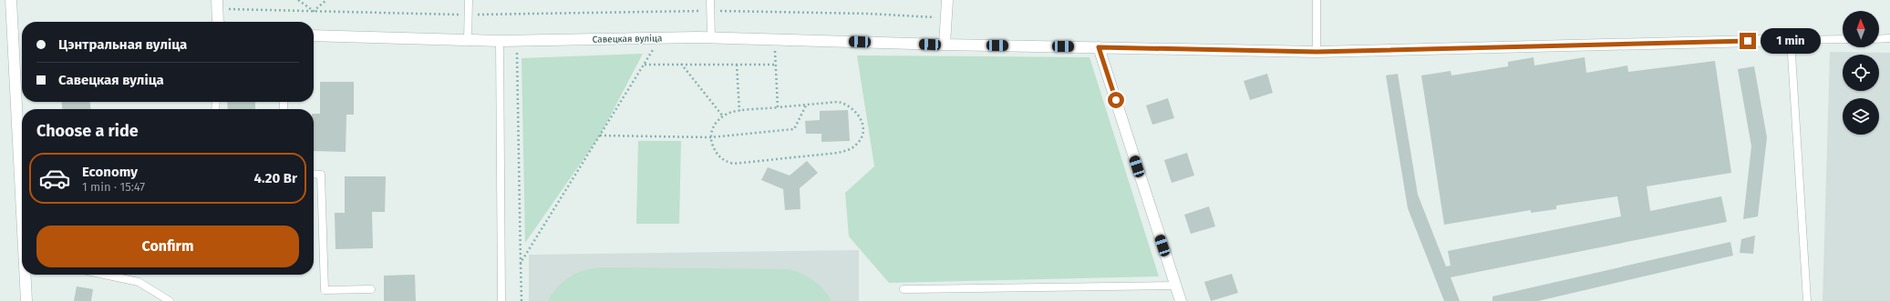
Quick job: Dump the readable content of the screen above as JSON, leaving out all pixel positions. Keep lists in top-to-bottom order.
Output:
{
  "streets": {
    "street": ["Савецкая вуліца"]
  },
  "north": "top",
  "page": {
    "banner": ["Цэнтральная вуліца", "Савецкая вуліца"],
    "bubble": "1 min",
    "heading": "Choose a ride",
    "list": [
      {
        "name": "Economy",
        "note": "1 min · 15:47",
        "value": "4.20 Br"
      }
    ],
    "buttons": "Confirm"
  }
}
